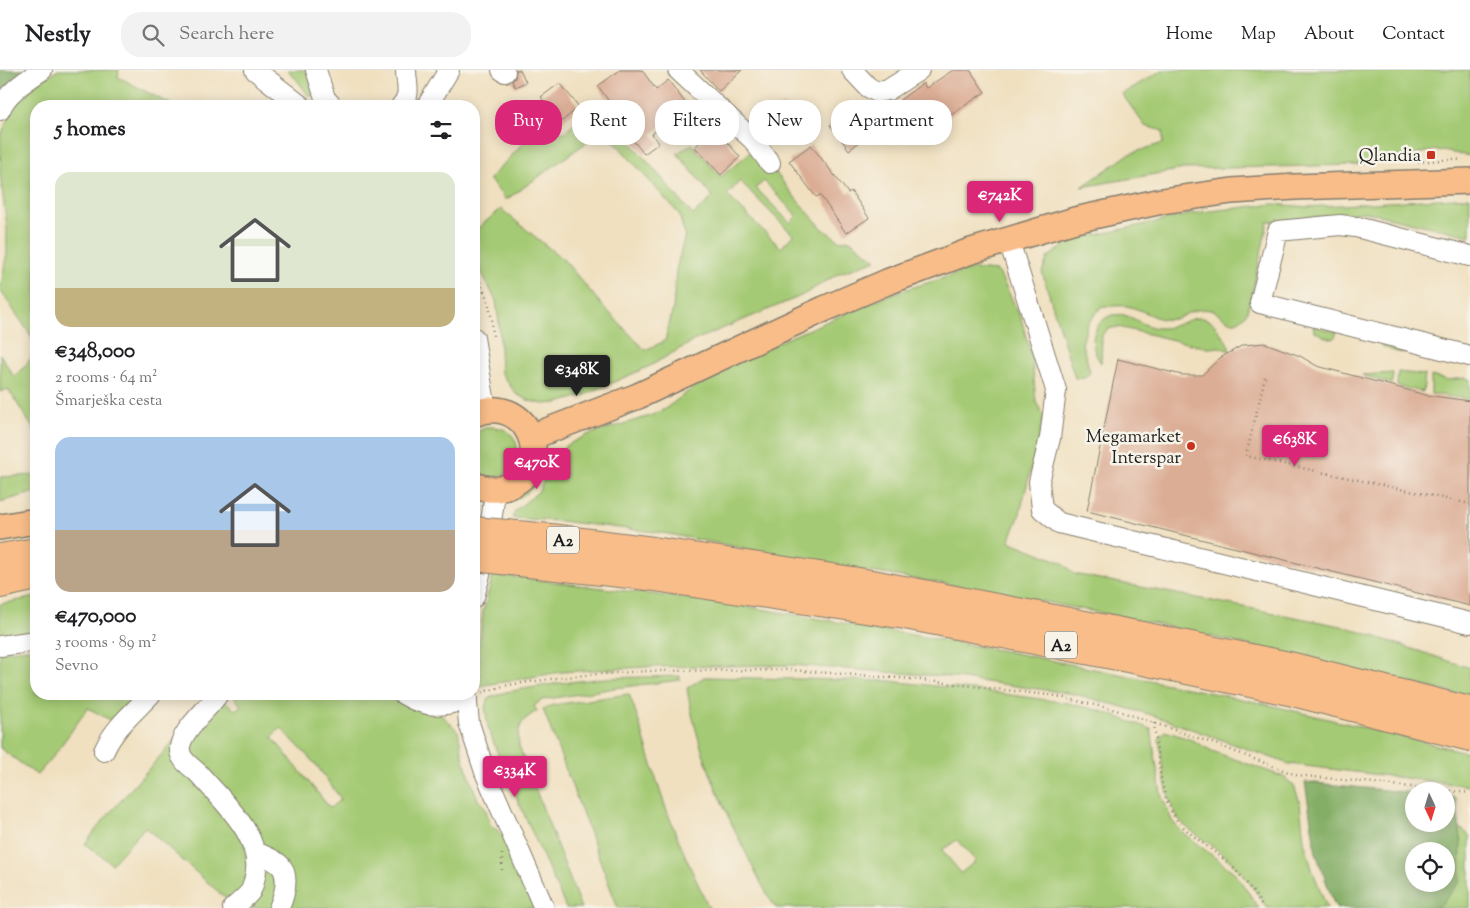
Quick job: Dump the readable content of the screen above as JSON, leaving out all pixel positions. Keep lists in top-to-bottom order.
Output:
{
  "streets": {
    "highway": ["A2"]
  },
  "places": {
    "transit": ["Qlandia"],
    "other": ["Megamarket Interspar"]
  },
  "north": "bottom",
  "page": {
    "header": "Nestly",
    "search": "Search here",
    "nav": [
      "Home",
      "Map",
      "About",
      "Contact"
    ],
    "chip": [
      "Buy",
      "Rent",
      "Filters",
      "New",
      "Apartment"
    ],
    "heading": "5 homes",
    "list": [
      {
        "name": "€348,000",
        "note": "2 rooms · 64 m² · Šmarješka cesta"
      },
      {
        "name": "€470,000",
        "note": "3 rooms · 89 m² · Sevno"
      }
    ],
    "price": [
      "€742K",
      "€348K",
      "€638K",
      "€470K",
      "€334K"
    ]
  }
}
